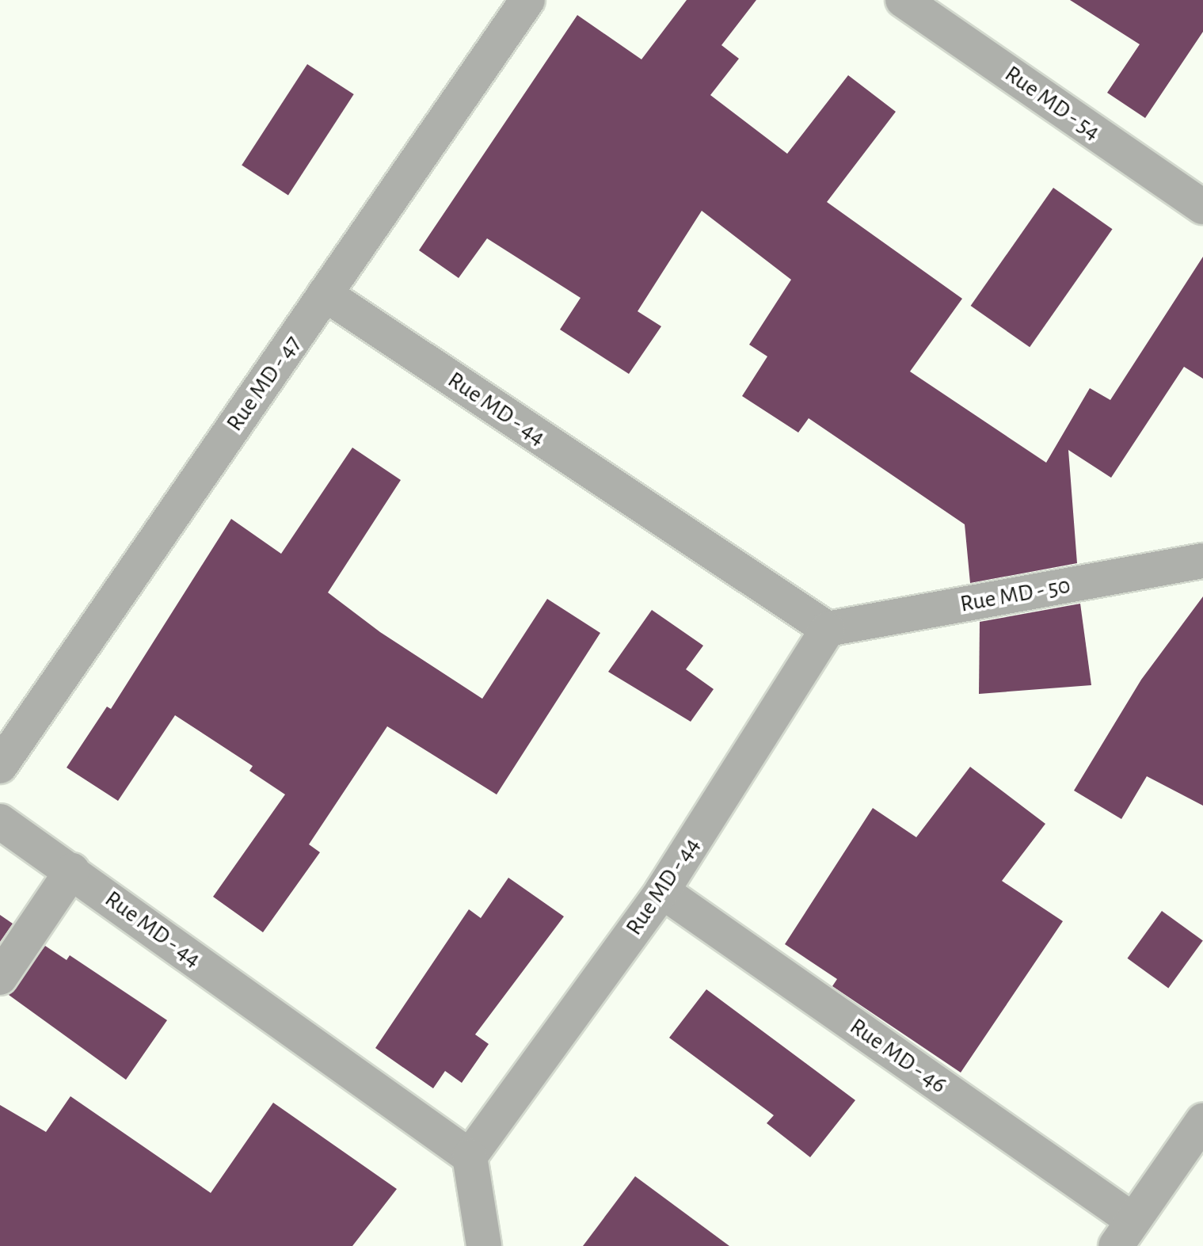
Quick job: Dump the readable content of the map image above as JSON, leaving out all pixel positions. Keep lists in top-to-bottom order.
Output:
{
  "streets": {
    "street": [
      "Rue MD - 54",
      "Rue MD - 47",
      "Rue MD - 44",
      "Rue MD - 50",
      "Rue MD - 46"
    ]
  },
  "crossings": [
    ["Rue MD - 47", "Rue MD - 44"],
    ["Rue MD - 44", "Rue MD - 50"],
    ["Rue MD - 44", "Rue MD - 46"]
  ]
}
